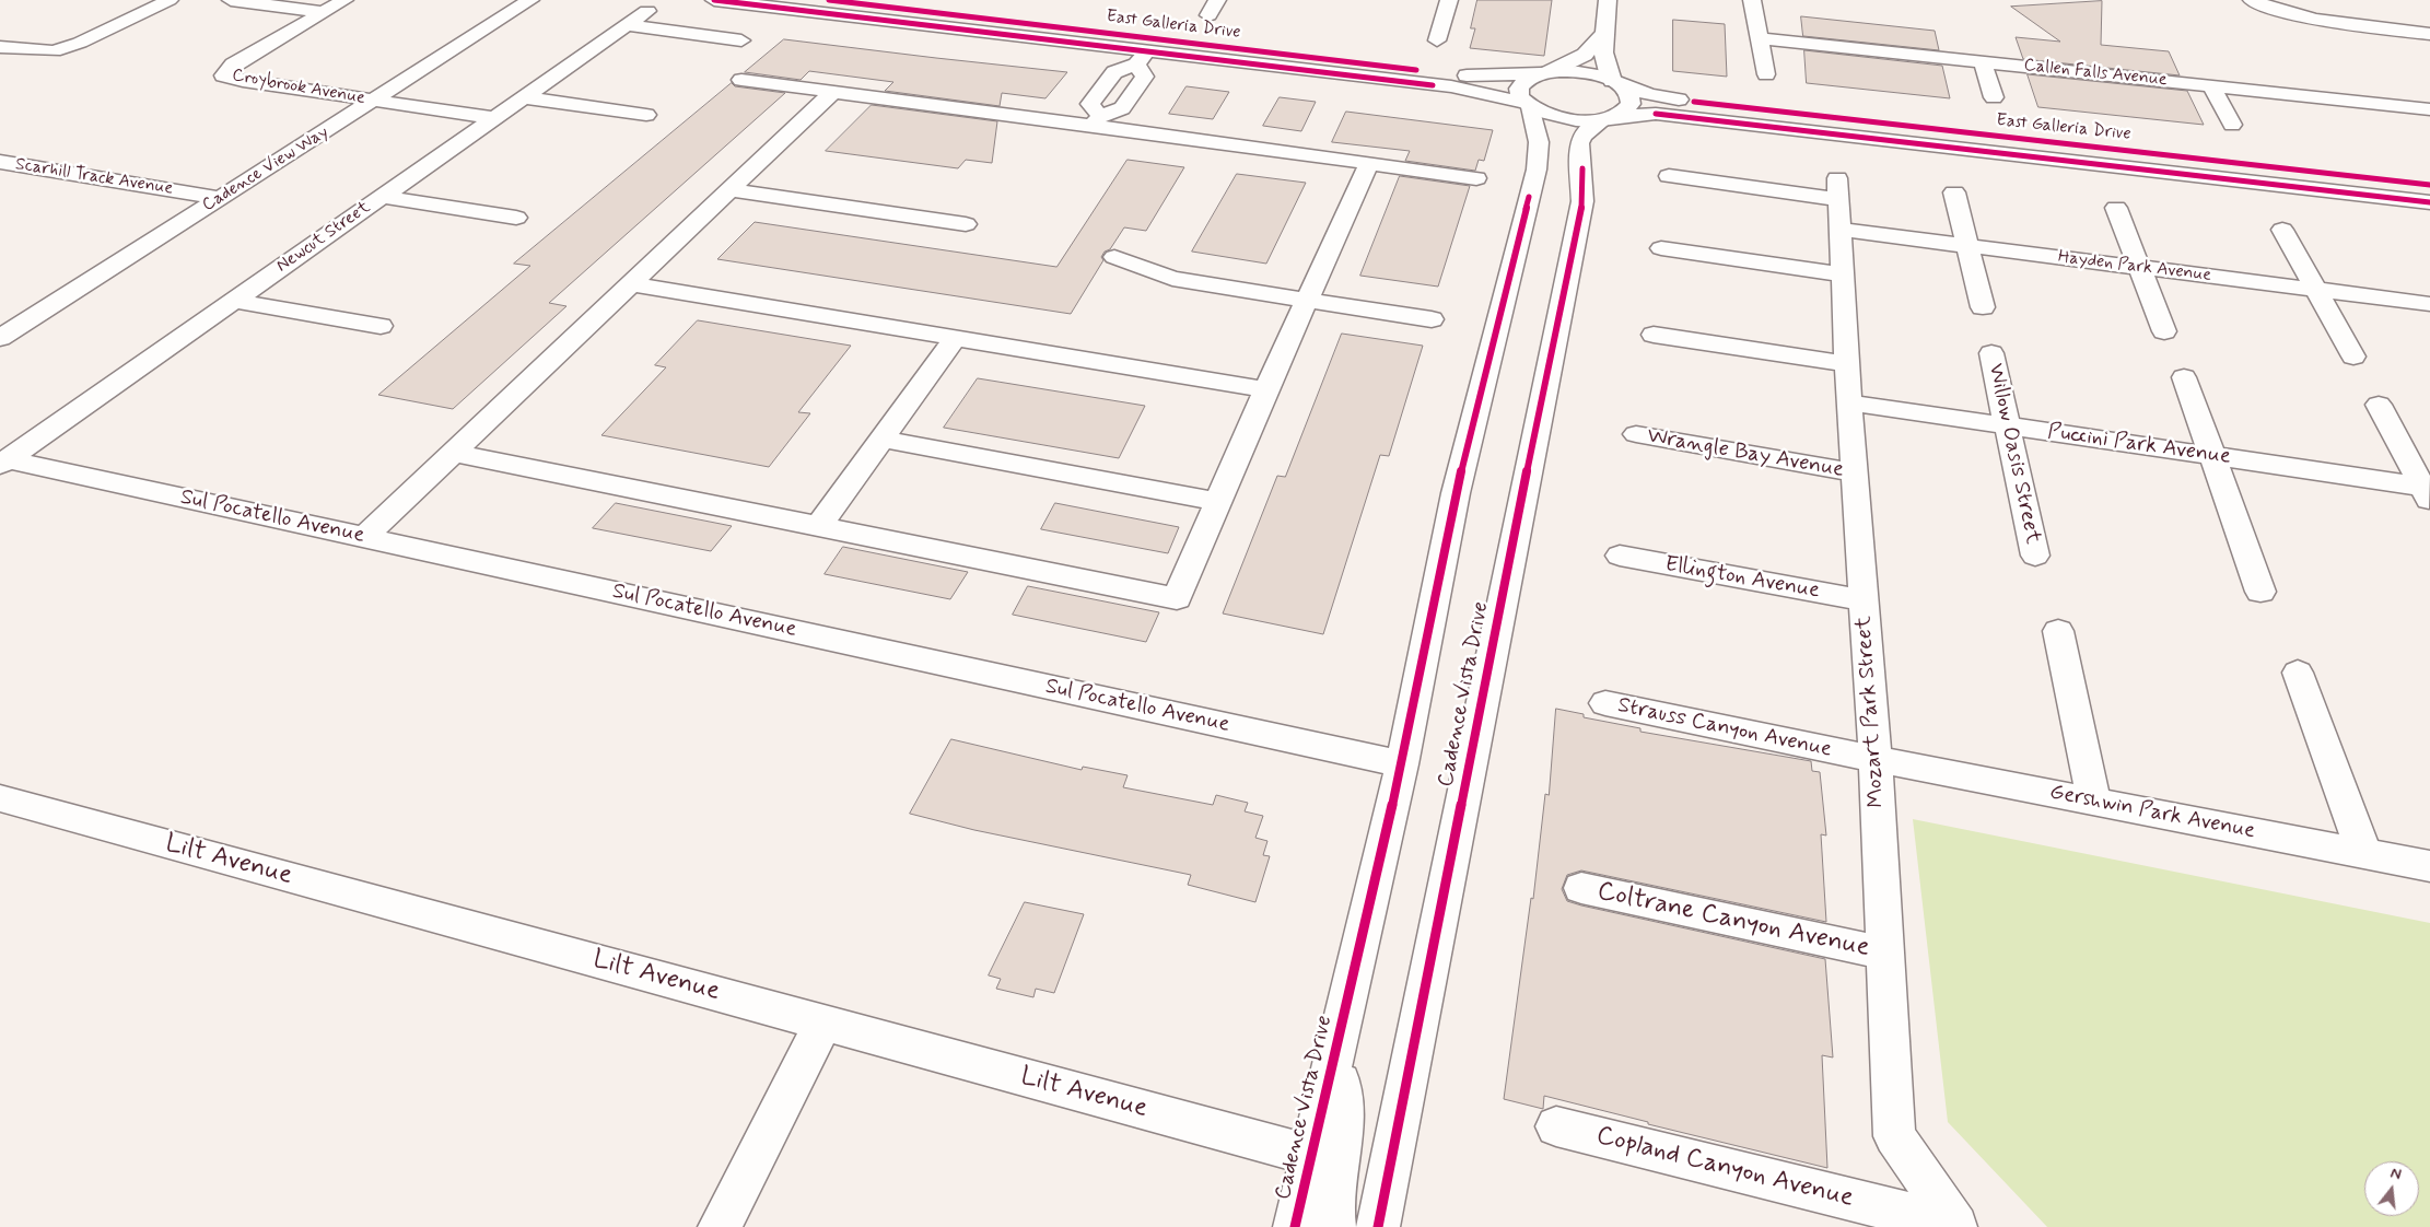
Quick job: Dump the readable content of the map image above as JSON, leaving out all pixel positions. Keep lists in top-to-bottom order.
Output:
{
  "streets": {
    "street": [
      "East Galleria Drive",
      "Callen Falls Avenue",
      "Croybrook Avenue",
      "Cadence View Way",
      "Scarhill Track Avenue",
      "Newcut Street",
      "Hayden Park Avenue",
      "Puccini Park Avenue",
      "Wrangle Bay Avenue",
      "Willow Oasis Street",
      "Sul Pocatello Avenue",
      "Ellington Avenue",
      "Cadence Vista Drive",
      "Mozart Park Street",
      "Strauss Canyon Avenue",
      "Gershwin Park Avenue",
      "Lilt Avenue",
      "Coltrane Canyon Avenue",
      "Copland Canyon Avenue"
    ]
  },
  "crossings": [
    ["East Galleria Drive", "Cadence Vista Drive"],
    ["Croybrook Avenue", "Cadence View Way"],
    ["Croybrook Avenue", "Newcut Street"],
    ["Cadence View Way", "Scarhill Track Avenue"],
    ["Newcut Street", "Sul Pocatello Avenue"],
    ["Hayden Park Avenue", "Mozart Park Street"],
    ["Puccini Park Avenue", "Willow Oasis Street"],
    ["Puccini Park Avenue", "Mozart Park Street"],
    ["Wrangle Bay Avenue", "Mozart Park Street"],
    ["Sul Pocatello Avenue", "Cadence Vista Drive"],
    ["Ellington Avenue", "Mozart Park Street"],
    ["Cadence Vista Drive", "Lilt Avenue"],
    ["Mozart Park Street", "Strauss Canyon Avenue"],
    ["Mozart Park Street", "Gershwin Park Avenue"],
    ["Mozart Park Street", "Coltrane Canyon Avenue"],
    ["Mozart Park Street", "Copland Canyon Avenue"],
    ["Strauss Canyon Avenue", "Gershwin Park Avenue"]
  ],
  "north": "top"
}
